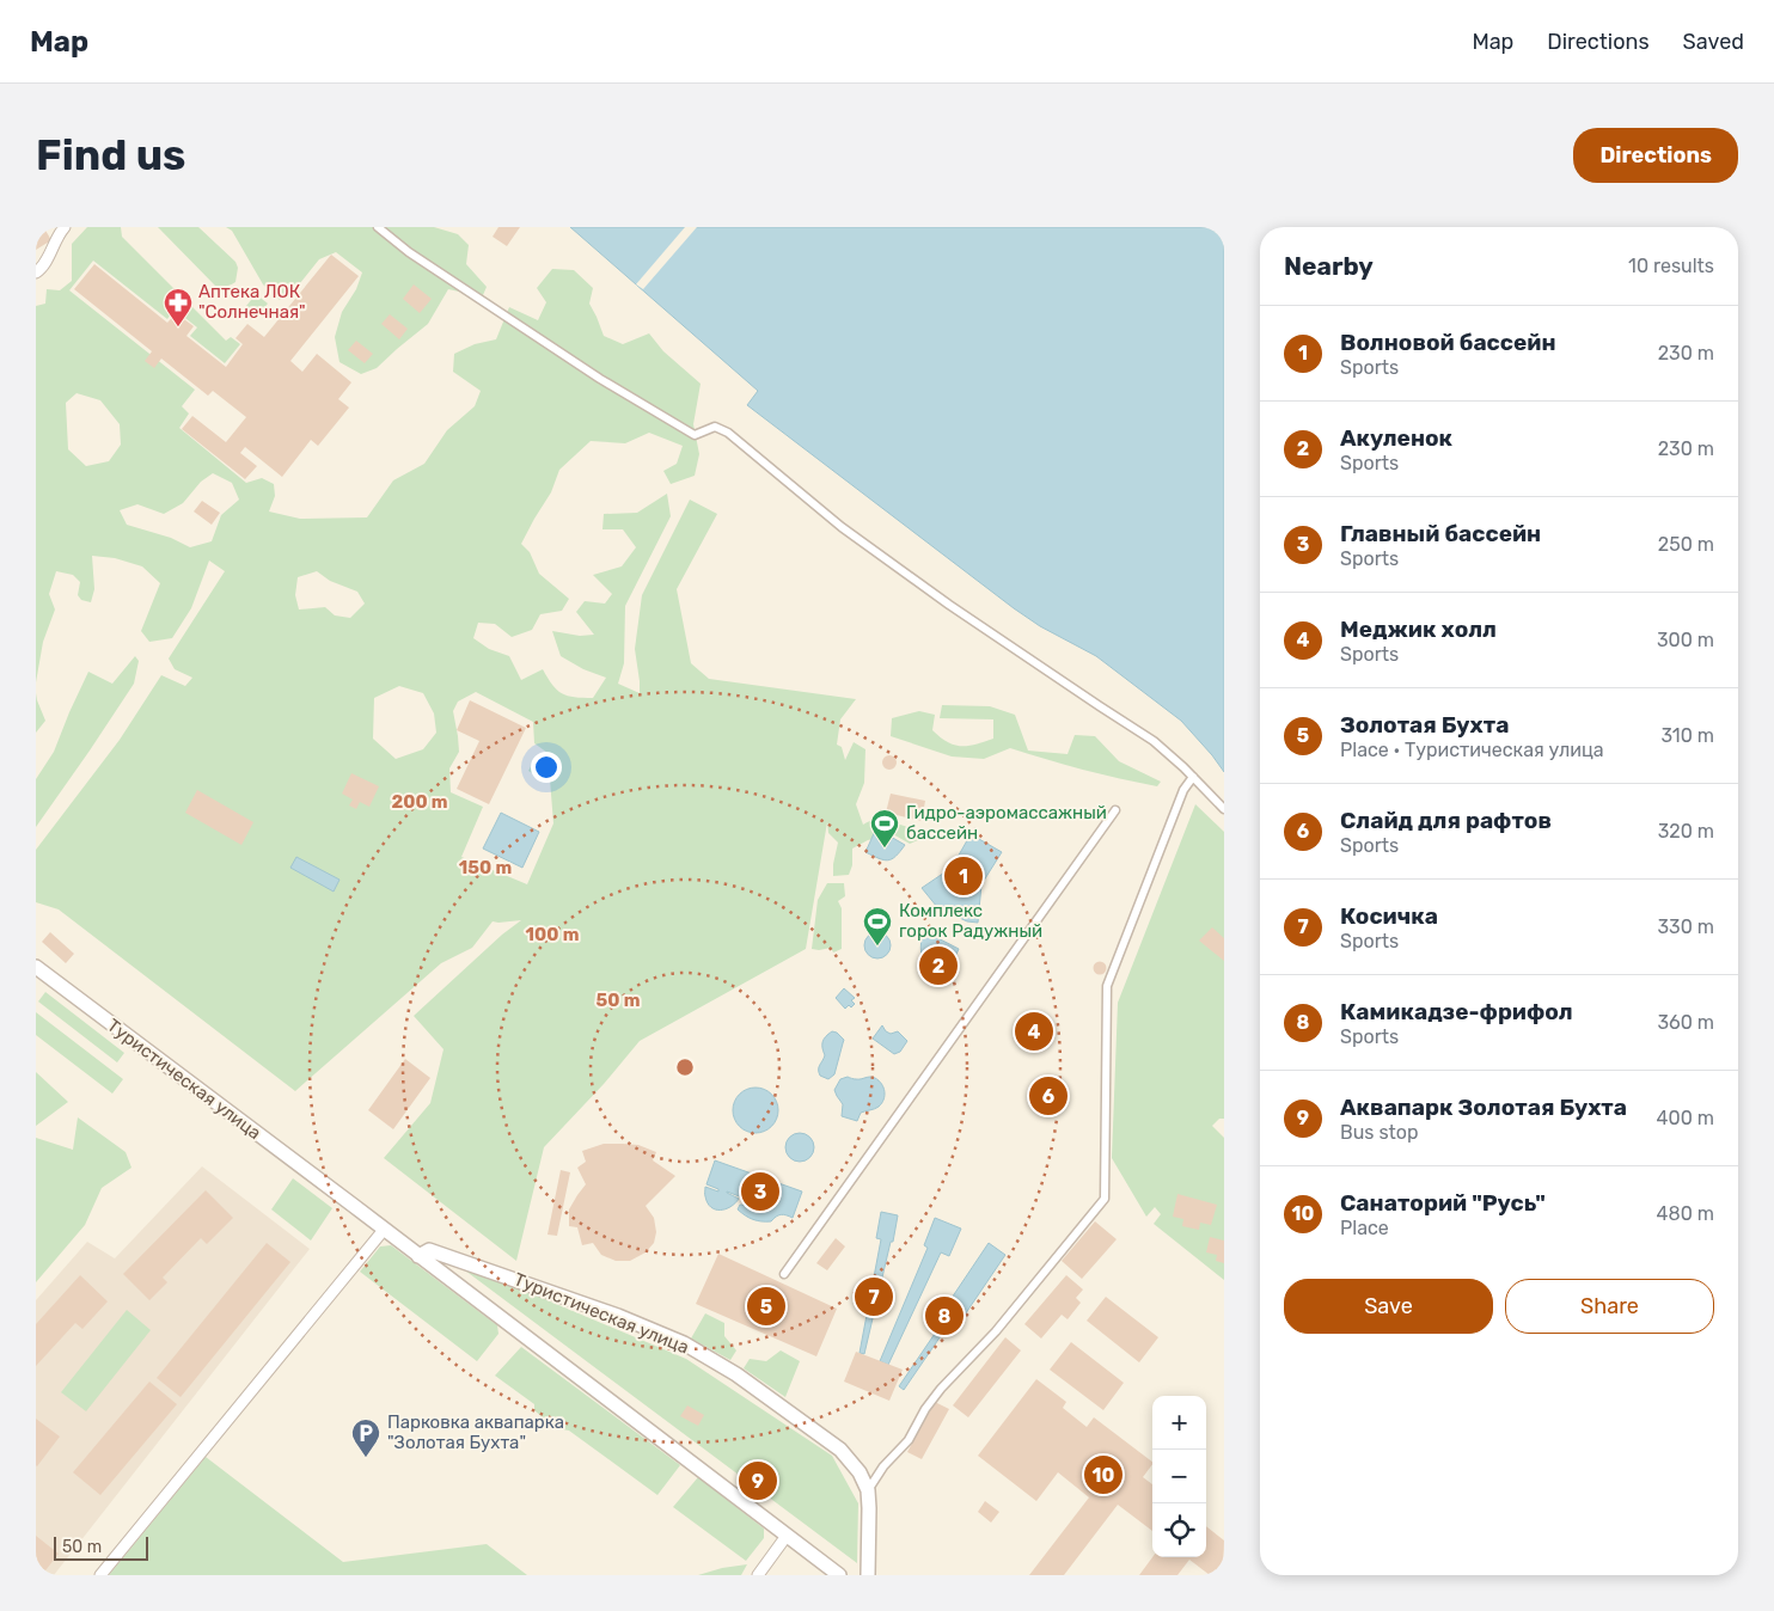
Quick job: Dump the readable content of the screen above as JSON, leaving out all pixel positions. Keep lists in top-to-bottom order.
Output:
{
  "streets": {
    "street": ["Туристическая улица"]
  },
  "places": {
    "pharmacy": ["Аптека ЛОК \"Солнечная\""],
    "sports": ["Гидро-аэромассажный бассейн", "Комплекс горок Радужный"],
    "parking": ["Парковка аквапарка \"Золотая Бухта\""]
  },
  "scale_bar": "50 m",
  "page": {
    "header": "Map",
    "nav": ["Map", "Directions", "Saved"],
    "buttons": [
      "Directions",
      ["Save", "Share"]
    ],
    "title": "Find us",
    "heading": ["Nearby", "10 results"],
    "list": [
      {
        "mark": "1",
        "name": "Волновой бассейн",
        "note": "Sports",
        "value": "230 m"
      },
      {
        "mark": "2",
        "name": "Акуленок",
        "note": "Sports",
        "value": "230 m"
      },
      {
        "mark": "3",
        "name": "Главный бассейн",
        "note": "Sports",
        "value": "250 m"
      },
      {
        "mark": "4",
        "name": "Меджик холл",
        "note": "Sports",
        "value": "300 m"
      },
      {
        "mark": "5",
        "name": "Золотая Бухта",
        "note": "Place · Туристическая улица",
        "value": "310 m"
      },
      {
        "mark": "6",
        "name": "Слайд для рафтов",
        "note": "Sports",
        "value": "320 m"
      },
      {
        "mark": "7",
        "name": "Косичка",
        "note": "Sports",
        "value": "330 m"
      },
      {
        "mark": "8",
        "name": "Камикадзе-фрифол",
        "note": "Sports",
        "value": "360 m"
      },
      {
        "mark": "9",
        "name": "Аквапарк Золотая Бухта",
        "note": "Bus stop",
        "value": "400 m"
      },
      {
        "mark": "10",
        "name": "Санаторий \"Русь\"",
        "note": "Place",
        "value": "480 m"
      }
    ],
    "pins": [
      "1",
      "2",
      "4",
      "6",
      "3",
      "7",
      "5",
      "8",
      "10",
      "9"
    ],
    "map_buttons": ["+", "−"],
    "scale": "50 m"
  },
  "rings": [
    "200 m",
    "150 m",
    "100 m",
    "50 m"
  ]
}
